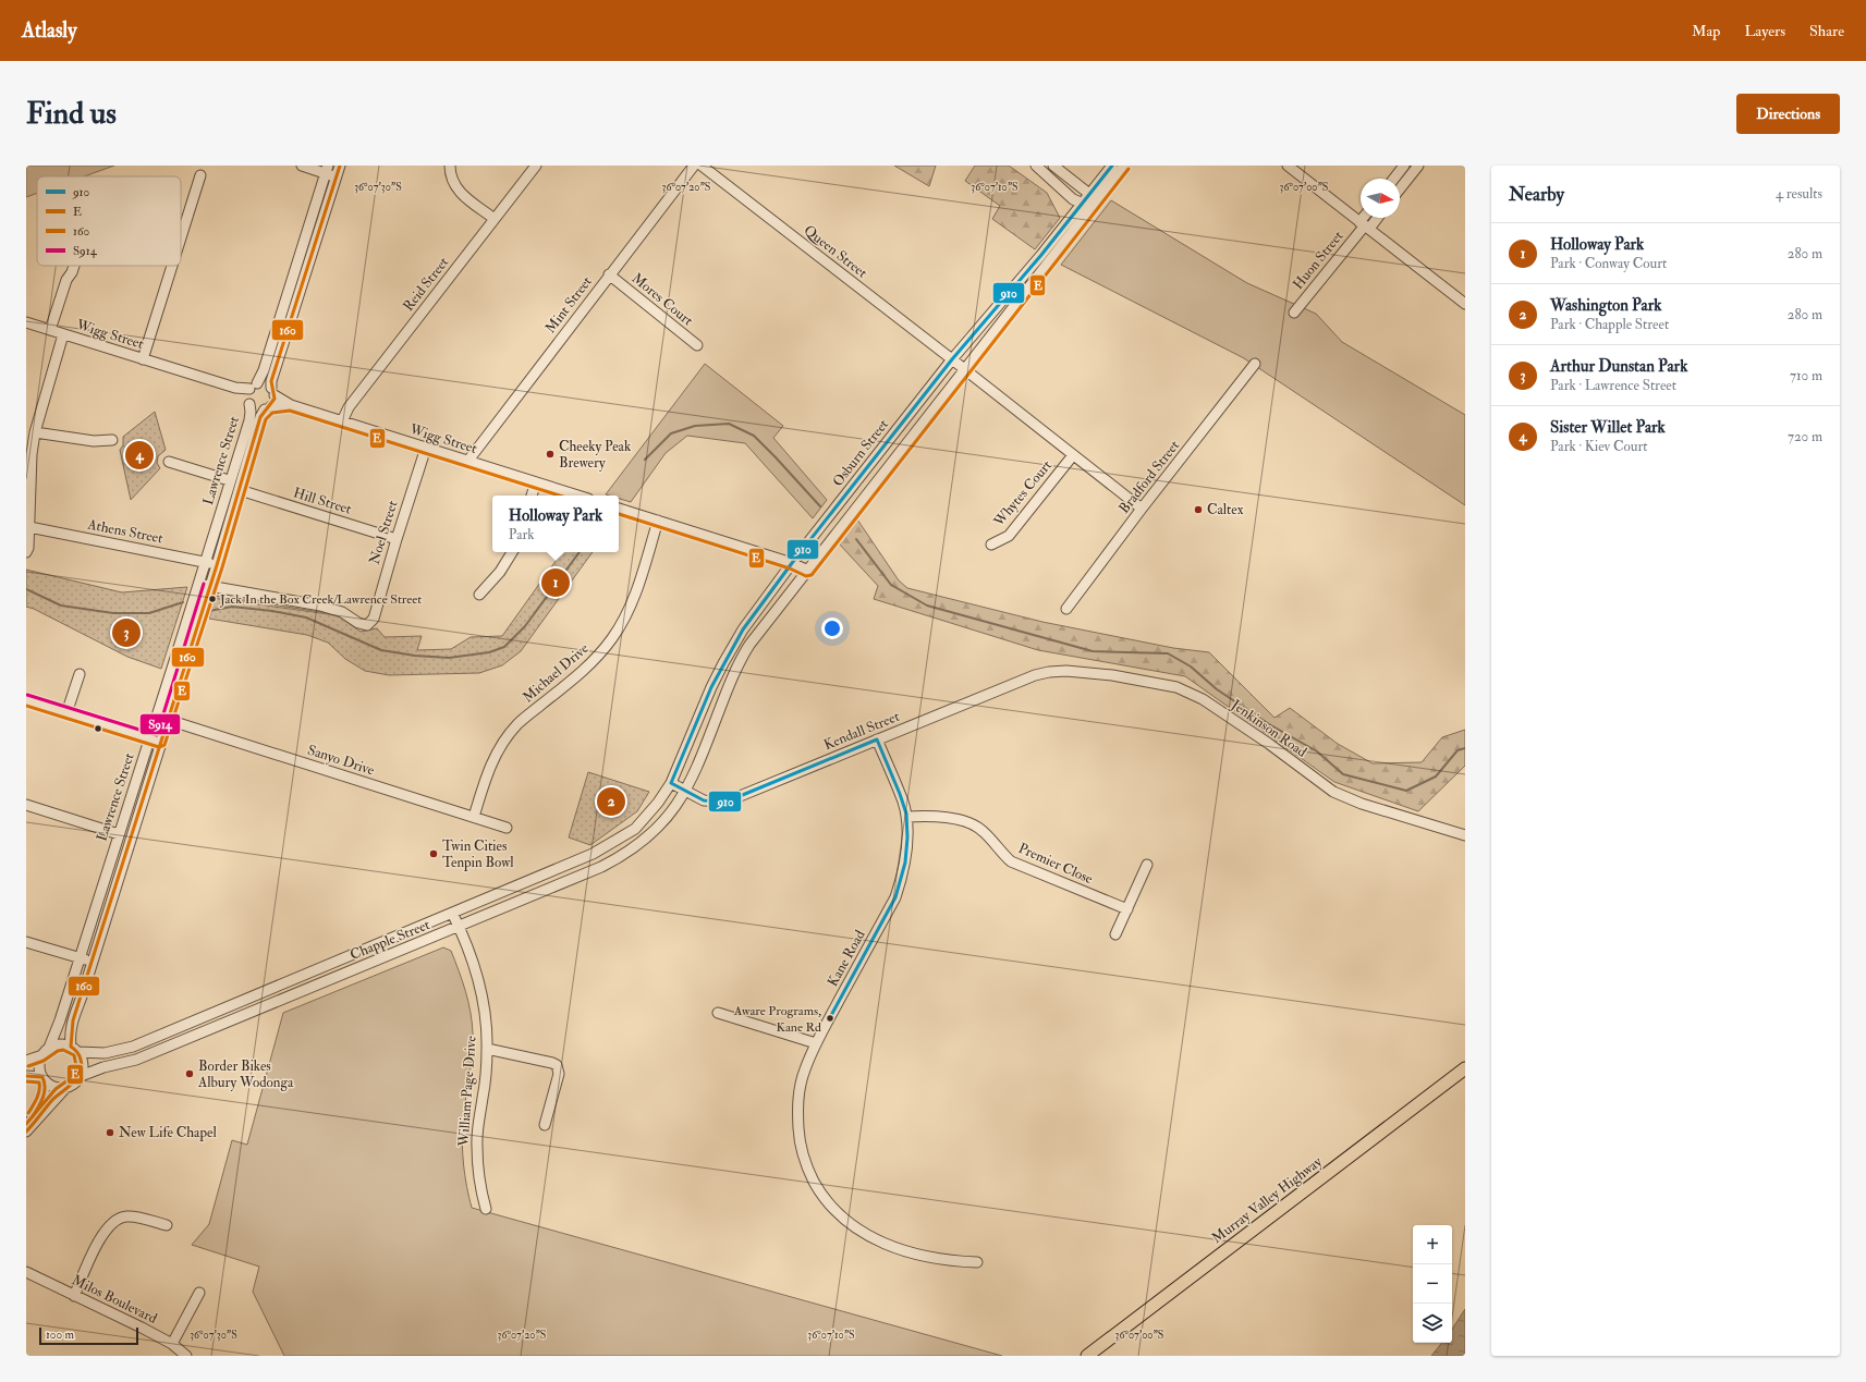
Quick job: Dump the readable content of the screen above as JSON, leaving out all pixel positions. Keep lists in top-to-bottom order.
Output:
{
  "streets": {
    "main road": ["Murray Valley Highway"],
    "street": [
      "Queen Street",
      "Huon Street",
      "Reid Street",
      "Mores Court",
      "Mint Street",
      "Wigg Street",
      "Osburn Street",
      "Lawrence Street",
      "Bradford Street",
      "Whytes Court",
      "Hill Street",
      "Athens Street",
      "Noel Street",
      "Michael Drive",
      "Jenkinson Road",
      "Kendall Street",
      "Sanyo Drive",
      "Premier Close",
      "Chapple Street",
      "Kane Road",
      "William Page Drive",
      "Milos Boulevard"
    ]
  },
  "crossings": [
    ["Queen Street", "Osburn Street"],
    ["Reid Street", "Wigg Street"],
    ["Mores Court", "Mint Street"],
    ["Mint Street", "Wigg Street"],
    ["Wigg Street", "Lawrence Street"],
    ["Wigg Street", "Noel Street"],
    ["Osburn Street", "Kendall Street"],
    ["Osburn Street", "Chapple Street"],
    ["Lawrence Street", "Hill Street"],
    ["Lawrence Street", "Athens Street"],
    ["Lawrence Street", "Noel Street"],
    ["Lawrence Street", "Sanyo Drive"],
    ["Lawrence Street", "Chapple Street"],
    ["Hill Street", "Noel Street"],
    ["Michael Drive", "Sanyo Drive"],
    ["Jenkinson Road", "Kendall Street"],
    ["Kendall Street", "Chapple Street"],
    ["Kendall Street", "Kane Road"],
    ["Premier Close", "Kane Road"],
    ["Chapple Street", "William Page Drive"]
  ],
  "places": [
    "Cheeky Peak Brewery",
    "Caltex",
    "Jack In the Box Creek/Lawrence Street",
    "Twin Cities Tenpin Bowl",
    "Aware Programs, Kane Rd",
    "Border Bikes Albury Wodonga",
    "New Life Chapel"
  ],
  "lines": [
    "transit line 910",
    "transit line 160",
    "transit line E",
    "transit line S914"
  ],
  "legend": [
    "910",
    "E",
    "160",
    "S914"
  ],
  "scale_bar": "100 m",
  "north": "right",
  "page": {
    "header": "Atlasly",
    "nav": ["Map", "Layers", "Share"],
    "buttons": "Directions",
    "title": "Find us",
    "heading": ["Nearby", "4 results"],
    "list": [
      {
        "mark": "1",
        "name": "Holloway Park",
        "note": "Park · Conway Court",
        "value": "280 m"
      },
      {
        "mark": "2",
        "name": "Washington Park",
        "note": "Park · Chapple Street",
        "value": "280 m"
      },
      {
        "mark": "3",
        "name": "Arthur Dunstan Park",
        "note": "Park · Lawrence Street",
        "value": "710 m"
      },
      {
        "mark": "4",
        "name": "Sister Willet Park",
        "note": "Park · Kiev Court",
        "value": "720 m"
      }
    ],
    "pins": [
      "4",
      "1",
      "3",
      "2"
    ],
    "popup": ["Holloway Park", "Park"],
    "map_buttons": ["+", "−"],
    "scale": "100 m"
  },
  "coordinates": [
    "36°07'30\"S",
    "36°07'20\"S",
    "36°07'10\"S",
    "36°07'00\"S"
  ]
}
